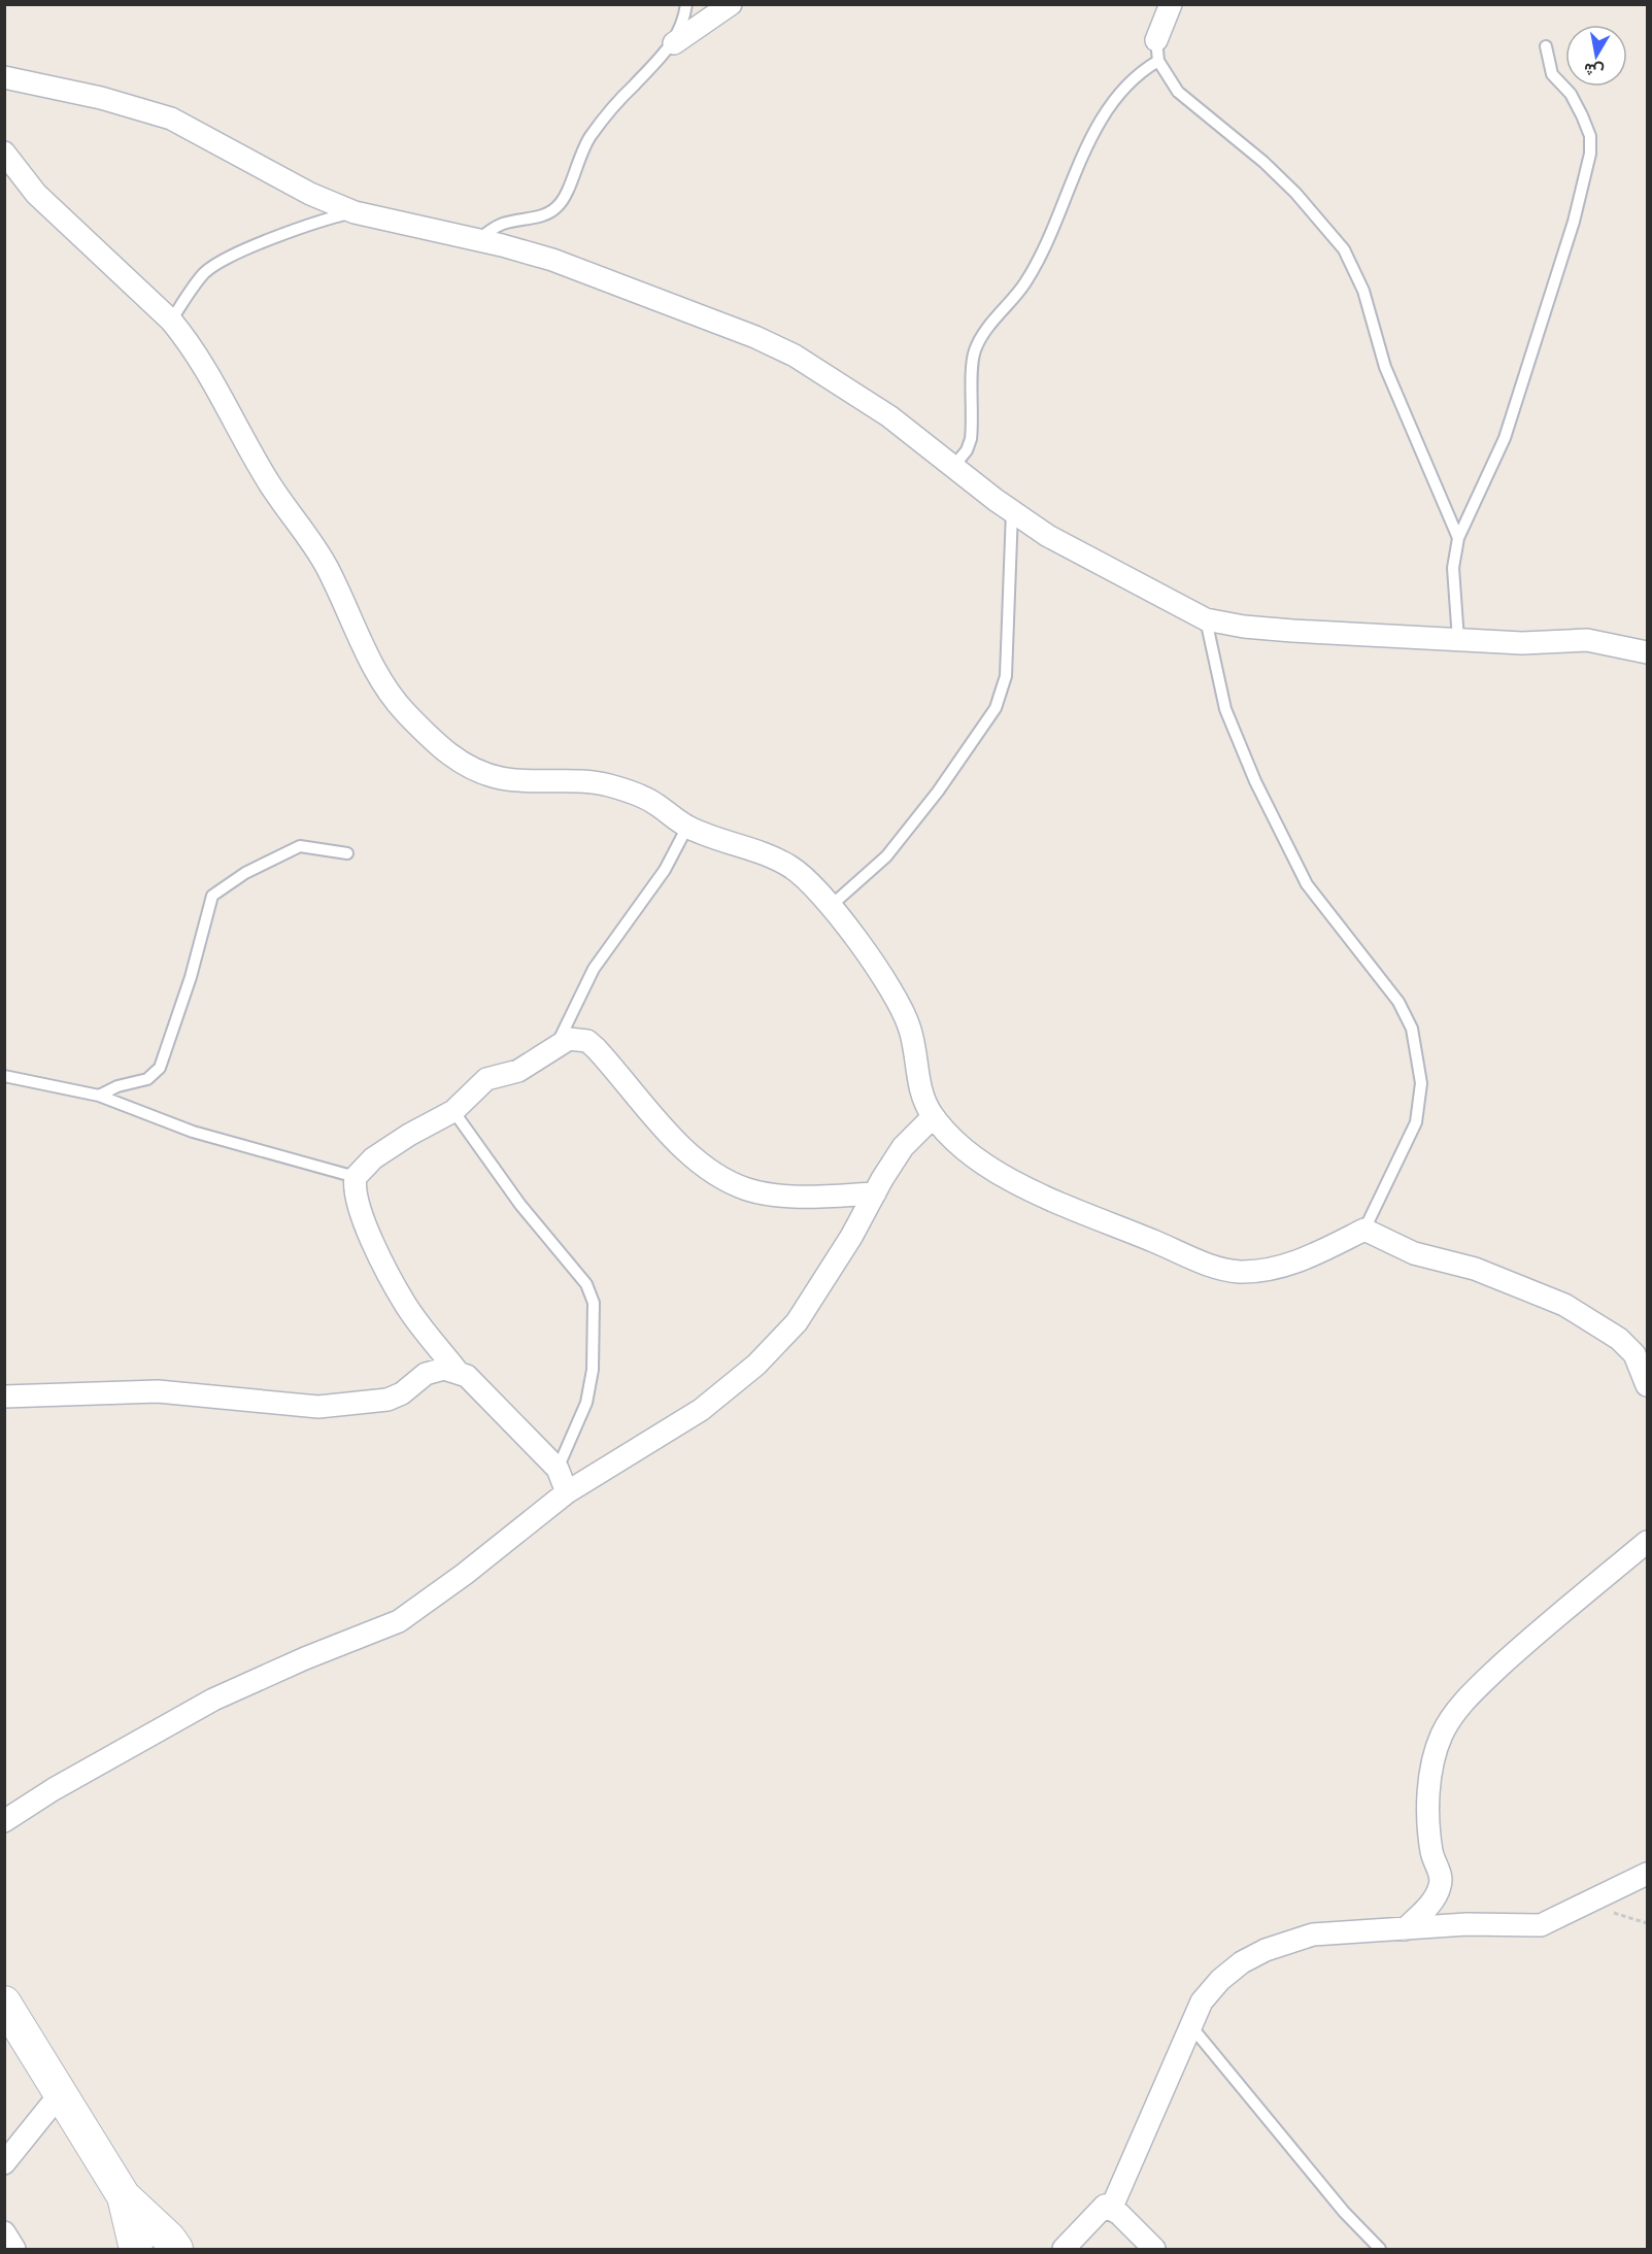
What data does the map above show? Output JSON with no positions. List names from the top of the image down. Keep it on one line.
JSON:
{"north":"bottom"}
